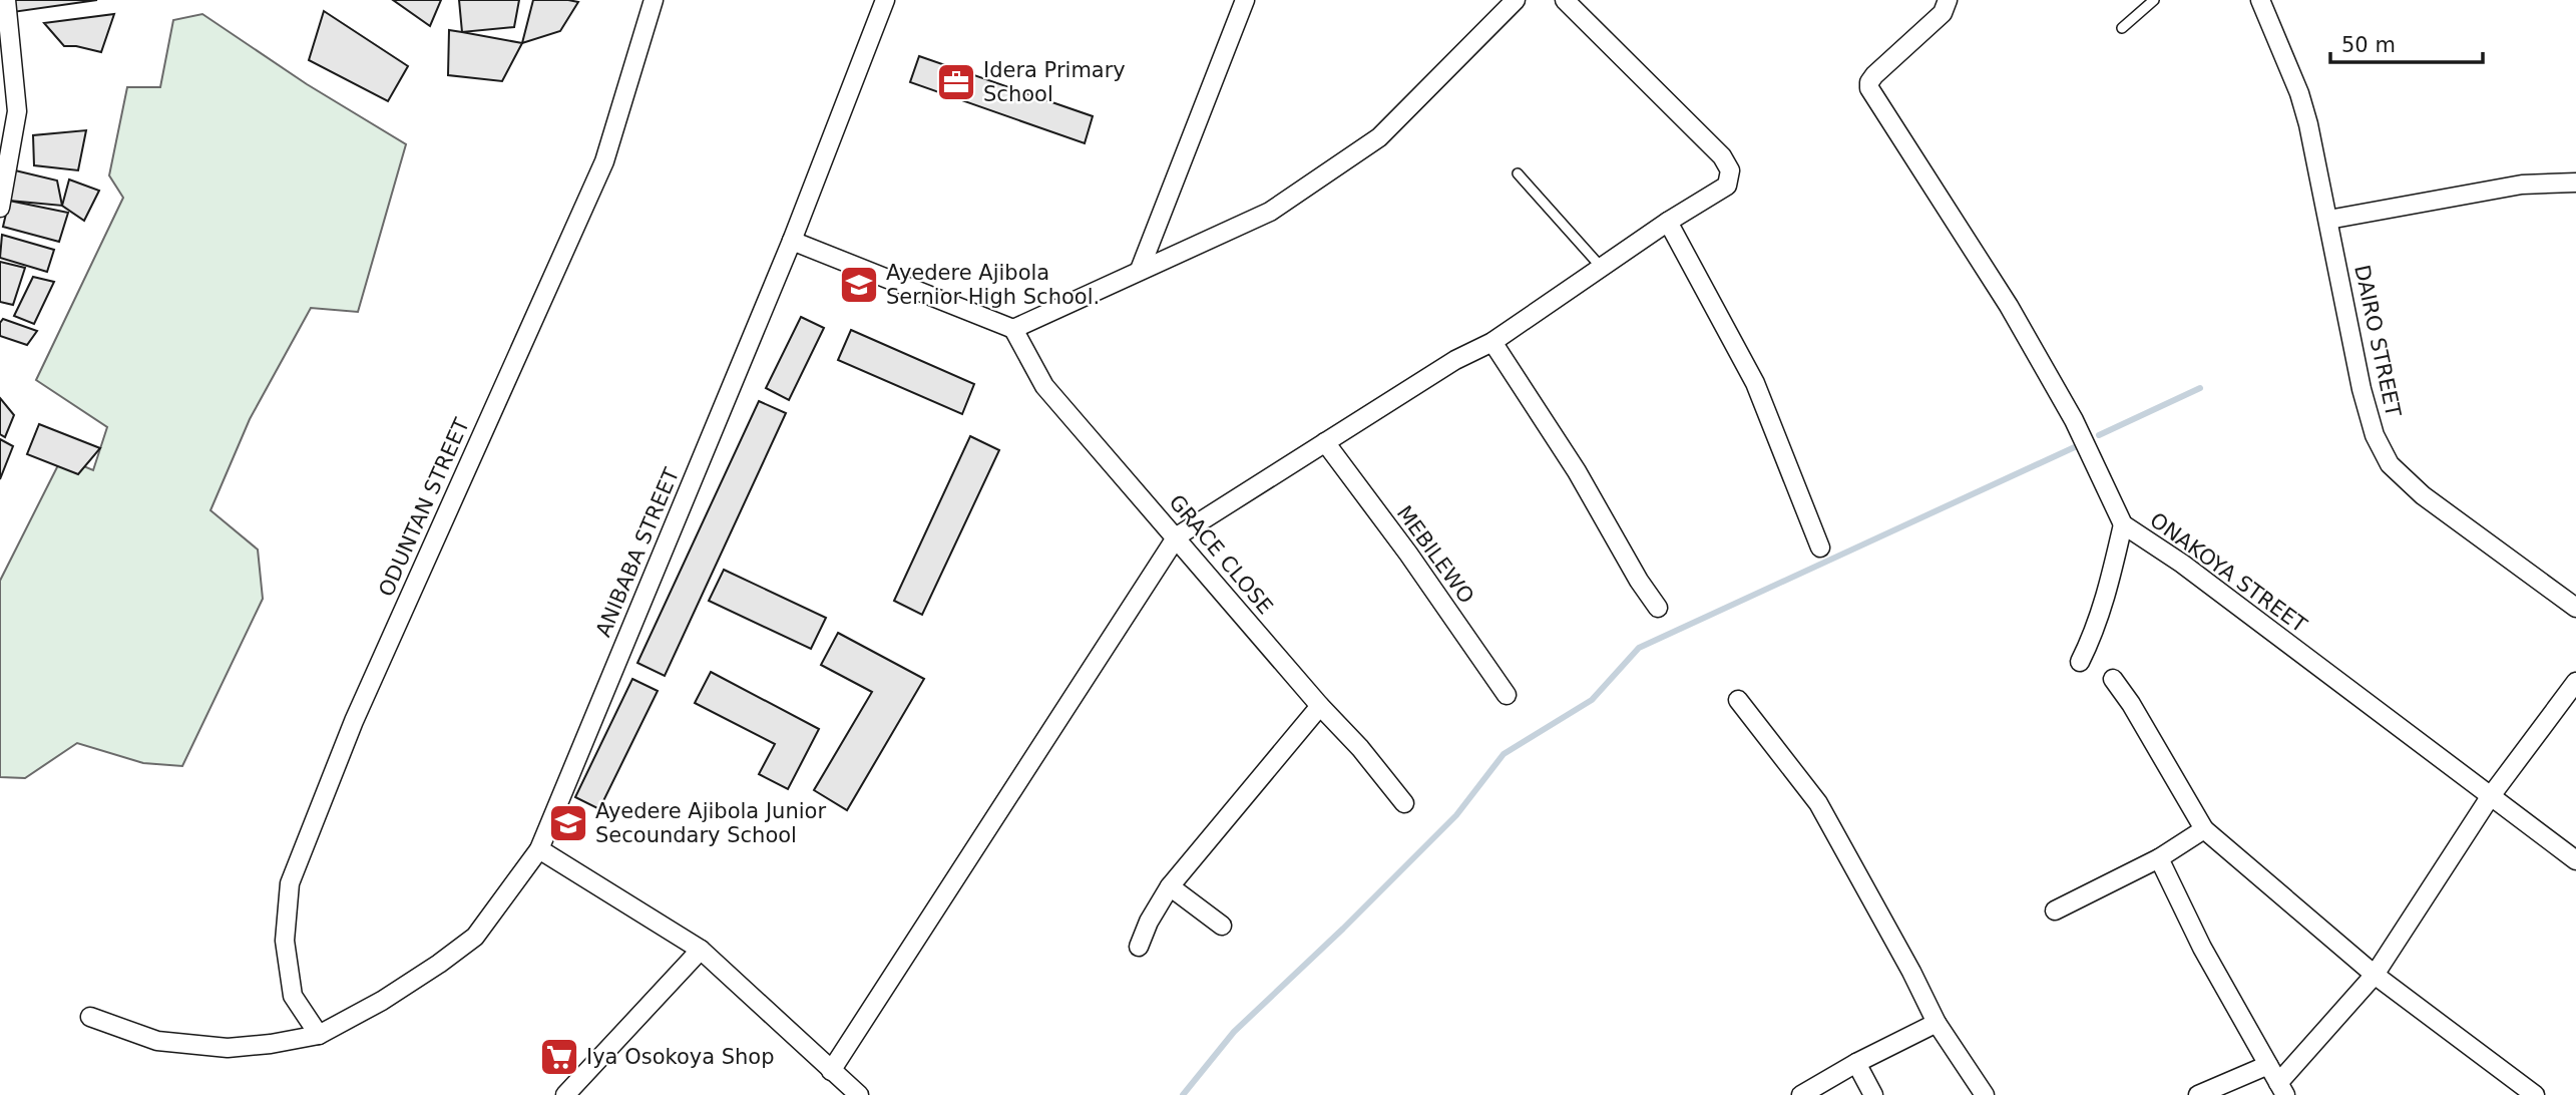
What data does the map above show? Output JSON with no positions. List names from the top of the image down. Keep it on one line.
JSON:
{"streets":{"street":["DAIRO STREET","ODUNTAN STREET","ANIBABA STREET","GRACE CLOSE","MEBILEWO","ONAKOYA STREET"]},"crossings":[["ODUNTAN STREET","ANIBABA STREET"]],"places":{"office":["Idera Primary School"],"school or university":["Ayedere Ajibola Sernior High School.","Ayedere Ajibola Junior Secoundary School"],"supermarket":["Iya Osokoya Shop"]},"scale_bar":"50 m"}
